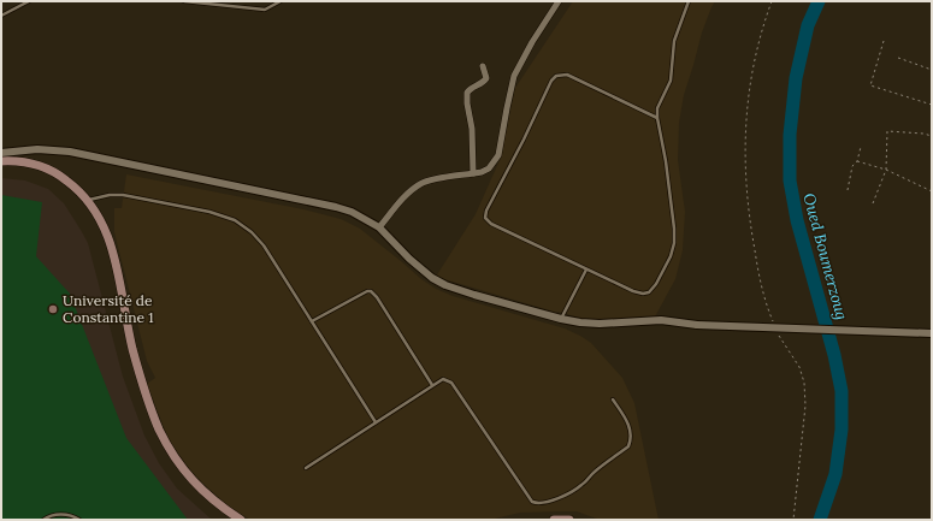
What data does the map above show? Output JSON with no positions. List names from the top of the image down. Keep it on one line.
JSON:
{"water":["Oued Boumerzoug"],"places":["Université de Constantine 1"]}
